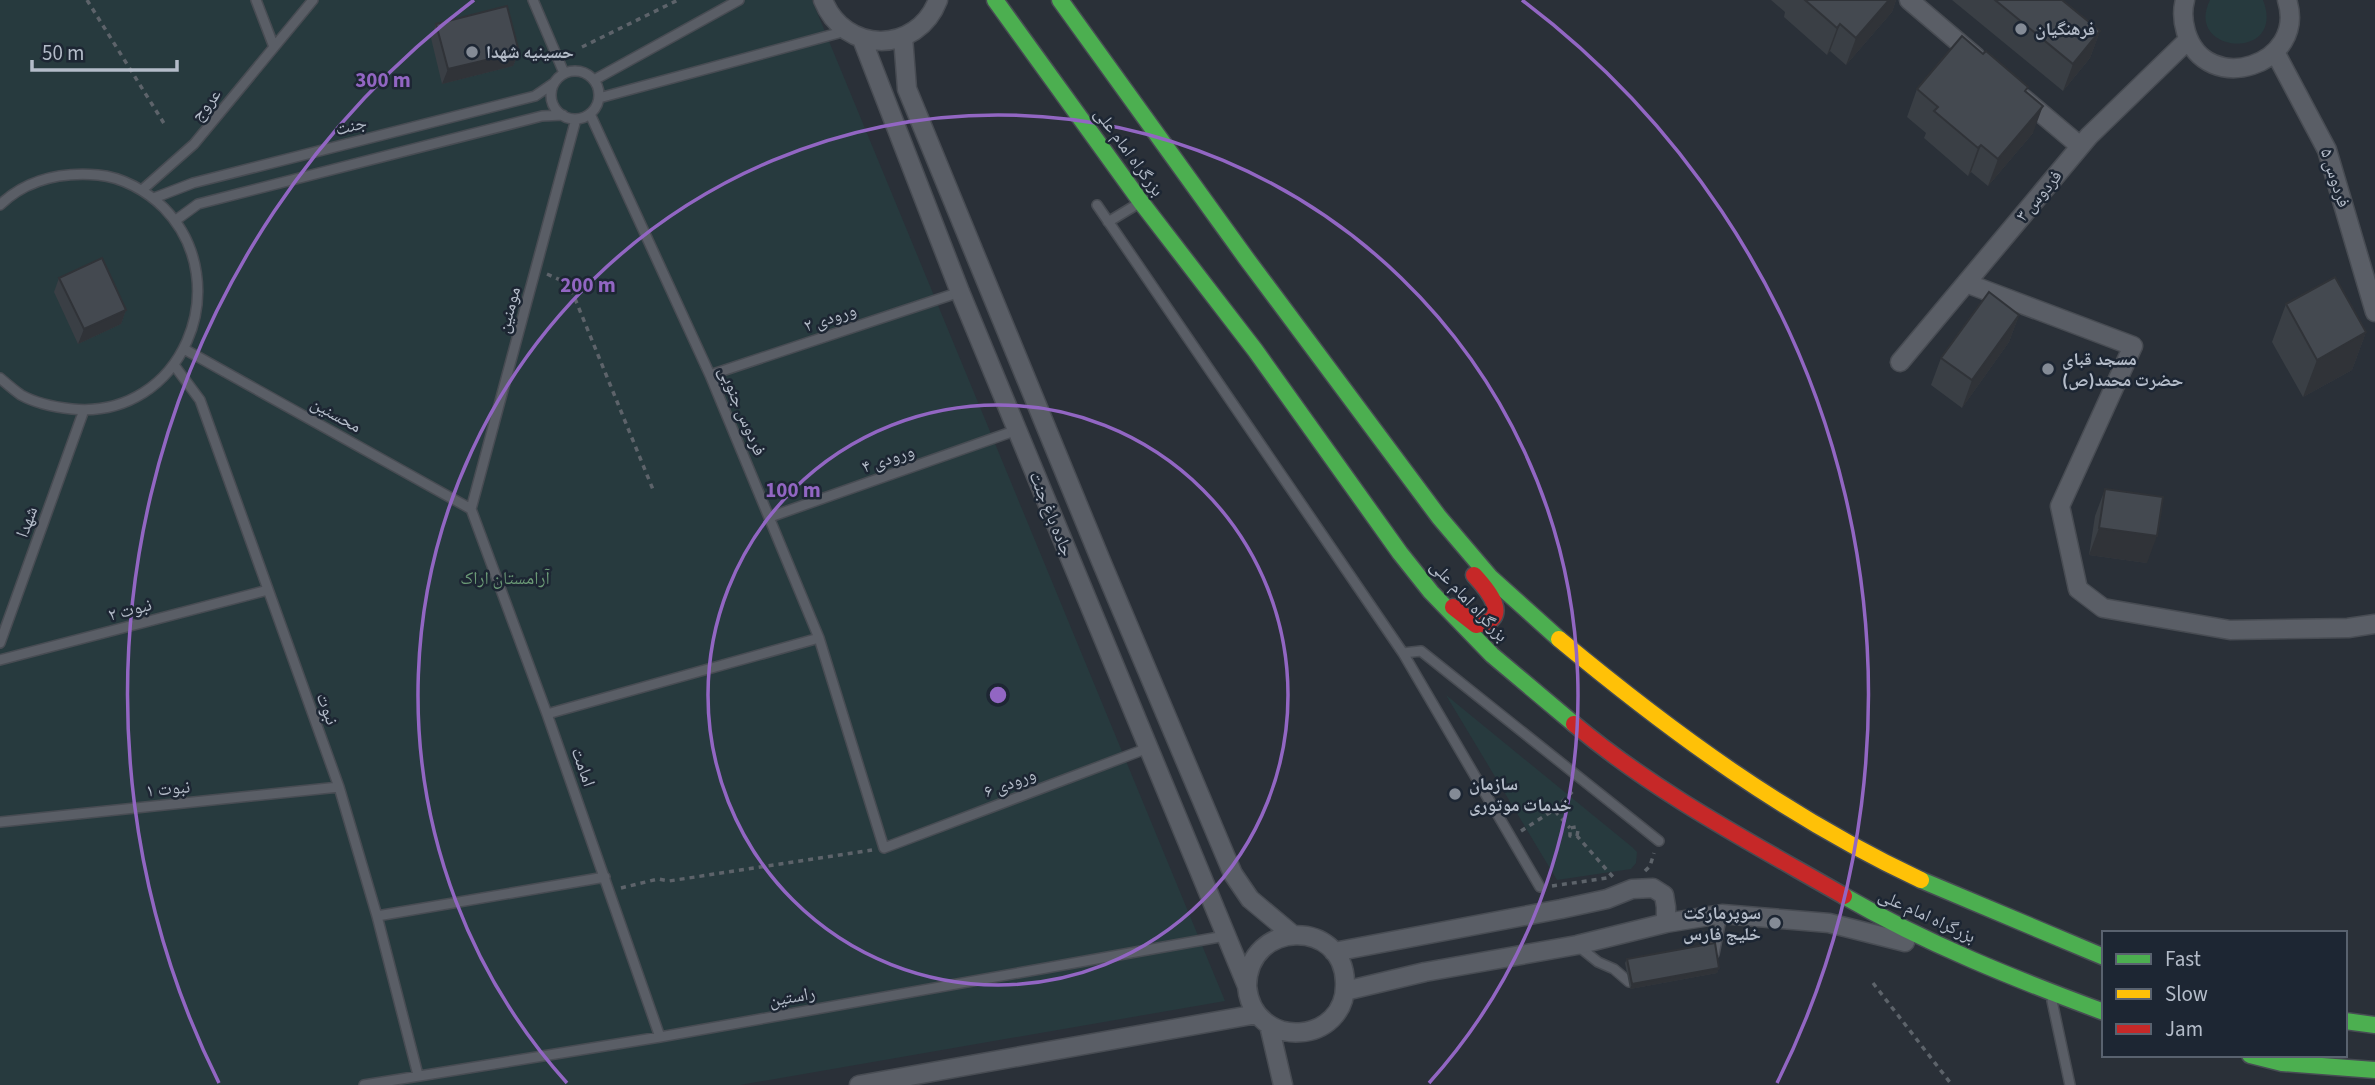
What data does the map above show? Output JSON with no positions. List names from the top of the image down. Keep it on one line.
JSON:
{"streets":{"highway":["بزرگراه امام علی"],"street":["فردوس ۵","فردوس ۳","جاده باغ جنت"],"lane":["عروج","جنت","مومنین","ورودی ۲","فردوس جنوبی","محسنین","ورودی ۴","شهدا","نبوت ۲","نبوت","امامت","ورودی ۶","نبوت ۱","راستین"]},"crossings":[["جنت","مومنین"],["جنت","فردوس جنوبی"],["مومنین","فردوس جنوبی"],["مومنین","محسنین"],["مومنین","امامت"],["ورودی ۲","فردوس جنوبی"],["ورودی ۲","جاده باغ جنت"],["فردوس جنوبی","ورودی ۴"],["فردوس جنوبی","ورودی ۶"],["محسنین","امامت"],["ورودی ۴","جاده باغ جنت"],["جاده باغ جنت","ورودی ۶"],["جاده باغ جنت","راستین"],["نبوت ۲","نبوت"],["نبوت","نبوت ۱"],["نبوت","راستین"],["امامت","راستین"]],"parks":["آرامستان اراک"],"places":["فرهنگیان","حسینیه شهدا","مسجد قبای حضرت محمد‌(ص)","سازمان خدمات موتوری","سوپرمارکت خلیج فارس"],"legend":["Fast","Slow","Jam"],"scale_bar":"50 m","rings":["300 m","200 m","100 m"]}
